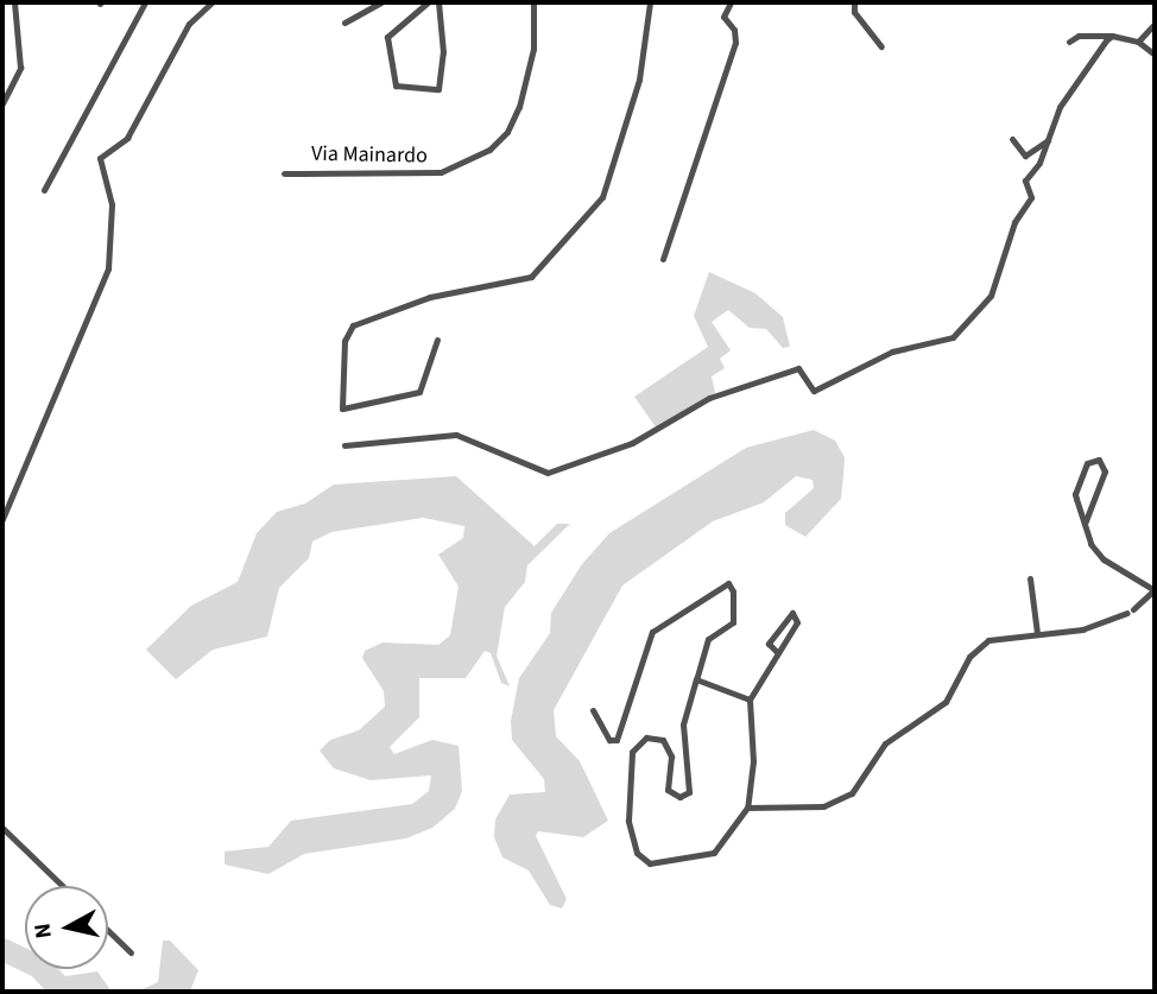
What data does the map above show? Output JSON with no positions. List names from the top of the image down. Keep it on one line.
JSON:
{"streets":{"street":["Via Mainardo"]},"north":"left"}
